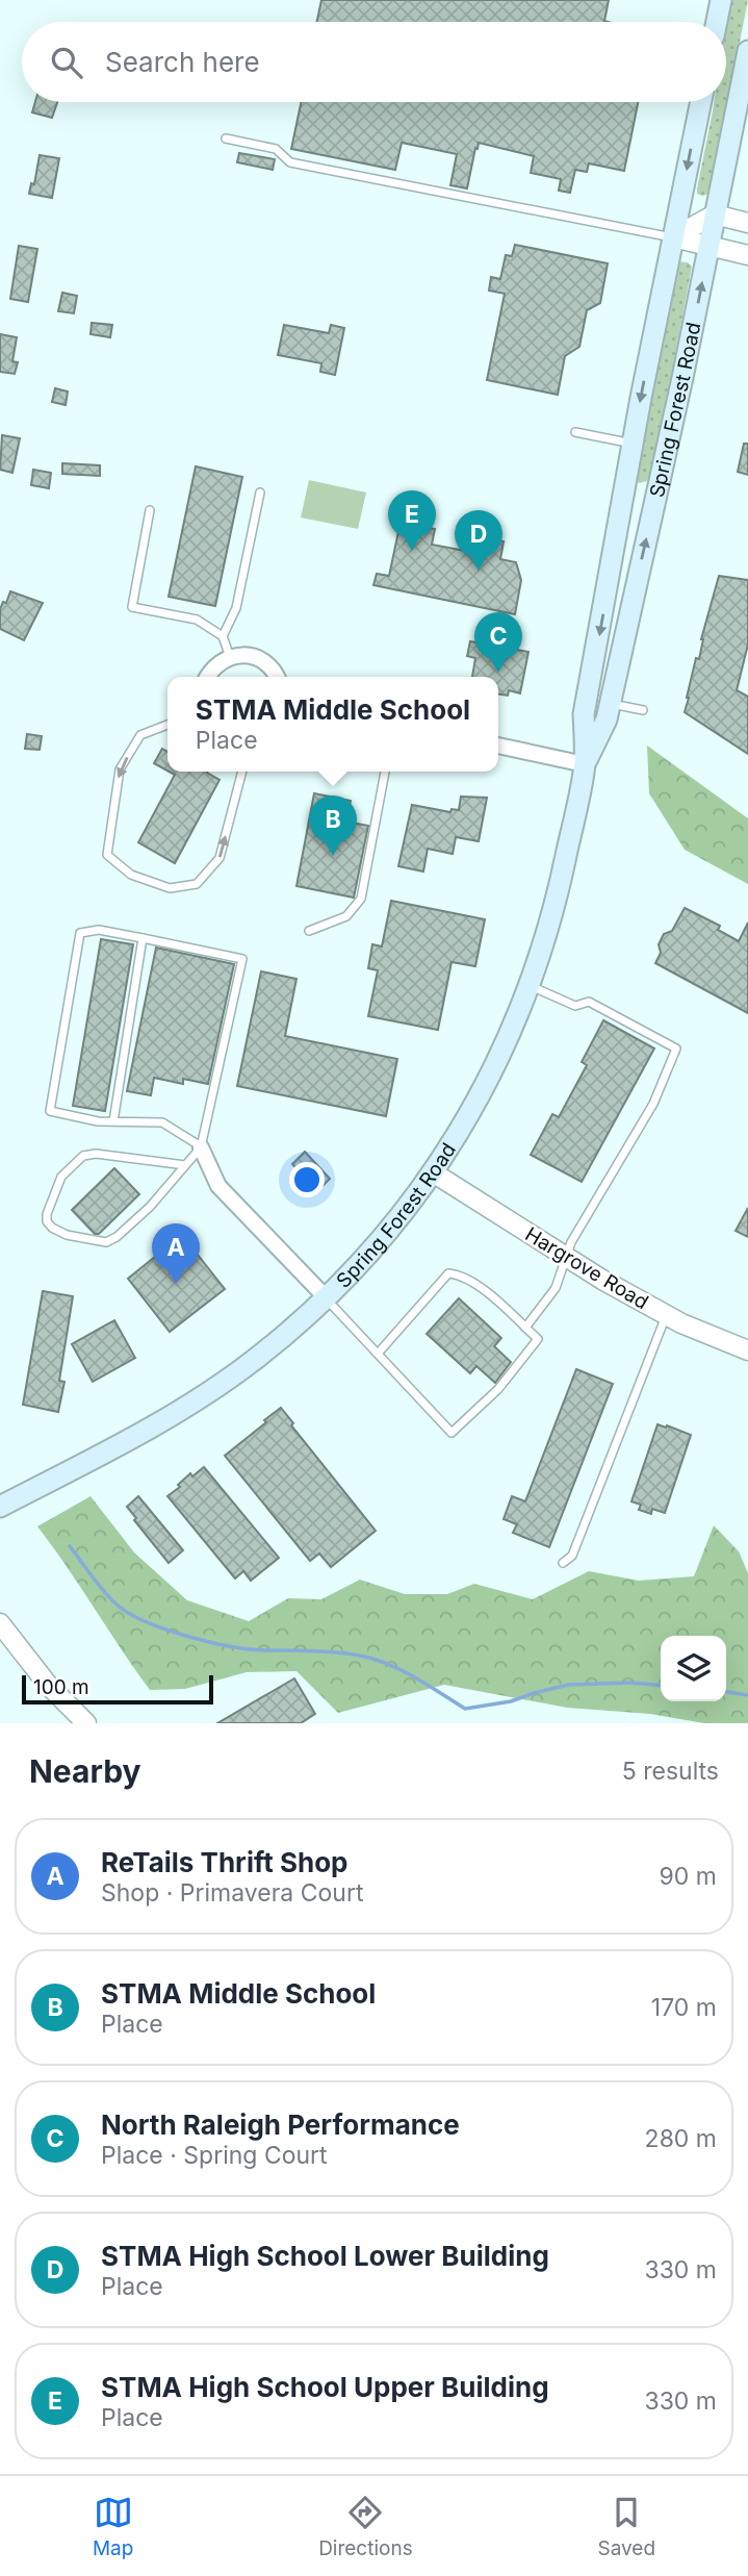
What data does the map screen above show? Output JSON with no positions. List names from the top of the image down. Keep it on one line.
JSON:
{"streets":{"main road":["Spring Forest Road"],"street":["Hargrove Road"]},"crossings":[["Spring Forest Road","Hargrove Road"]],"scale_bar":"100 m","page":{"search":"Search here","pins":["E","D","C","B","A"],"popup":["STMA Middle School","Place"],"scale":"100 m","heading":["Nearby","5 results"],"list":[{"mark":"A","name":"ReTails Thrift Shop","note":"Shop · Primavera Court","value":"90 m"},{"mark":"B","name":"STMA Middle School","note":"Place","value":"170 m"},{"mark":"C","name":"North Raleigh Performance","note":"Place · Spring Court","value":"280 m"},{"mark":"D","name":"STMA High School Lower Building","note":"Place","value":"330 m"},{"mark":"E","name":"STMA High School Upper Building","note":"Place","value":"330 m"}],"nav":["Map","Directions","Saved"]}}
